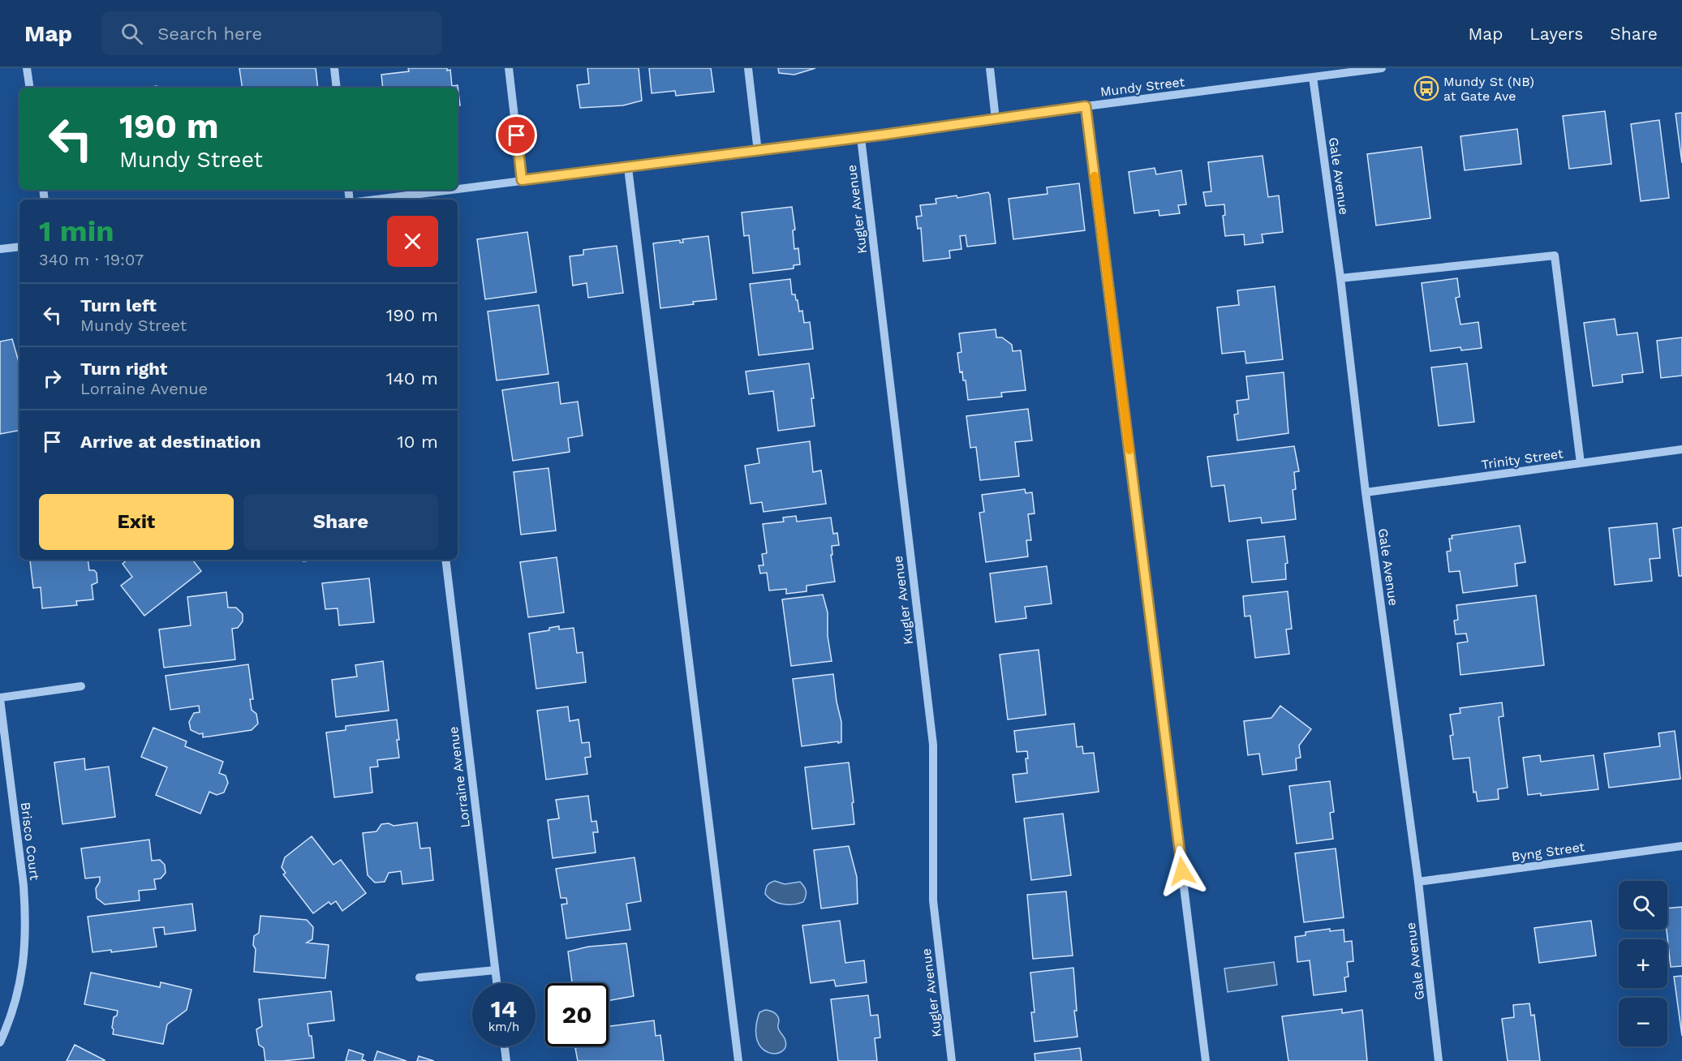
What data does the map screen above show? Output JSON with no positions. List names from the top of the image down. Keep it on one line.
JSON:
{"streets":{"street":["Mundy Street","Gale Avenue","Kugler Avenue","Trinity Street","Lorraine Avenue","Brisco Court","Byng Street"]},"crossings":[["Mundy Street","Gale Avenue"],["Mundy Street","Kugler Avenue"],["Gale Avenue","Trinity Street"],["Gale Avenue","Byng Street"]],"places":{"bus stop":["Mundy St (NB) at Gate Ave"]},"page":{"header":"Map","search":"Search here","nav":["Map","Layers","Share"],"turn":["190 m","Mundy Street"],"heading":["1 min","340 m · 19:07"],"list":[{"name":"Turn left","note":"Mundy Street","value":"190 m"},{"name":"Turn right","note":"Lorraine Avenue","value":"140 m"},{"name":"Arrive at destination","value":"10 m"}],"buttons":["Exit","Share"],"map_buttons":["+","−"],"speed":"14 km/h","limit":"20"}}
